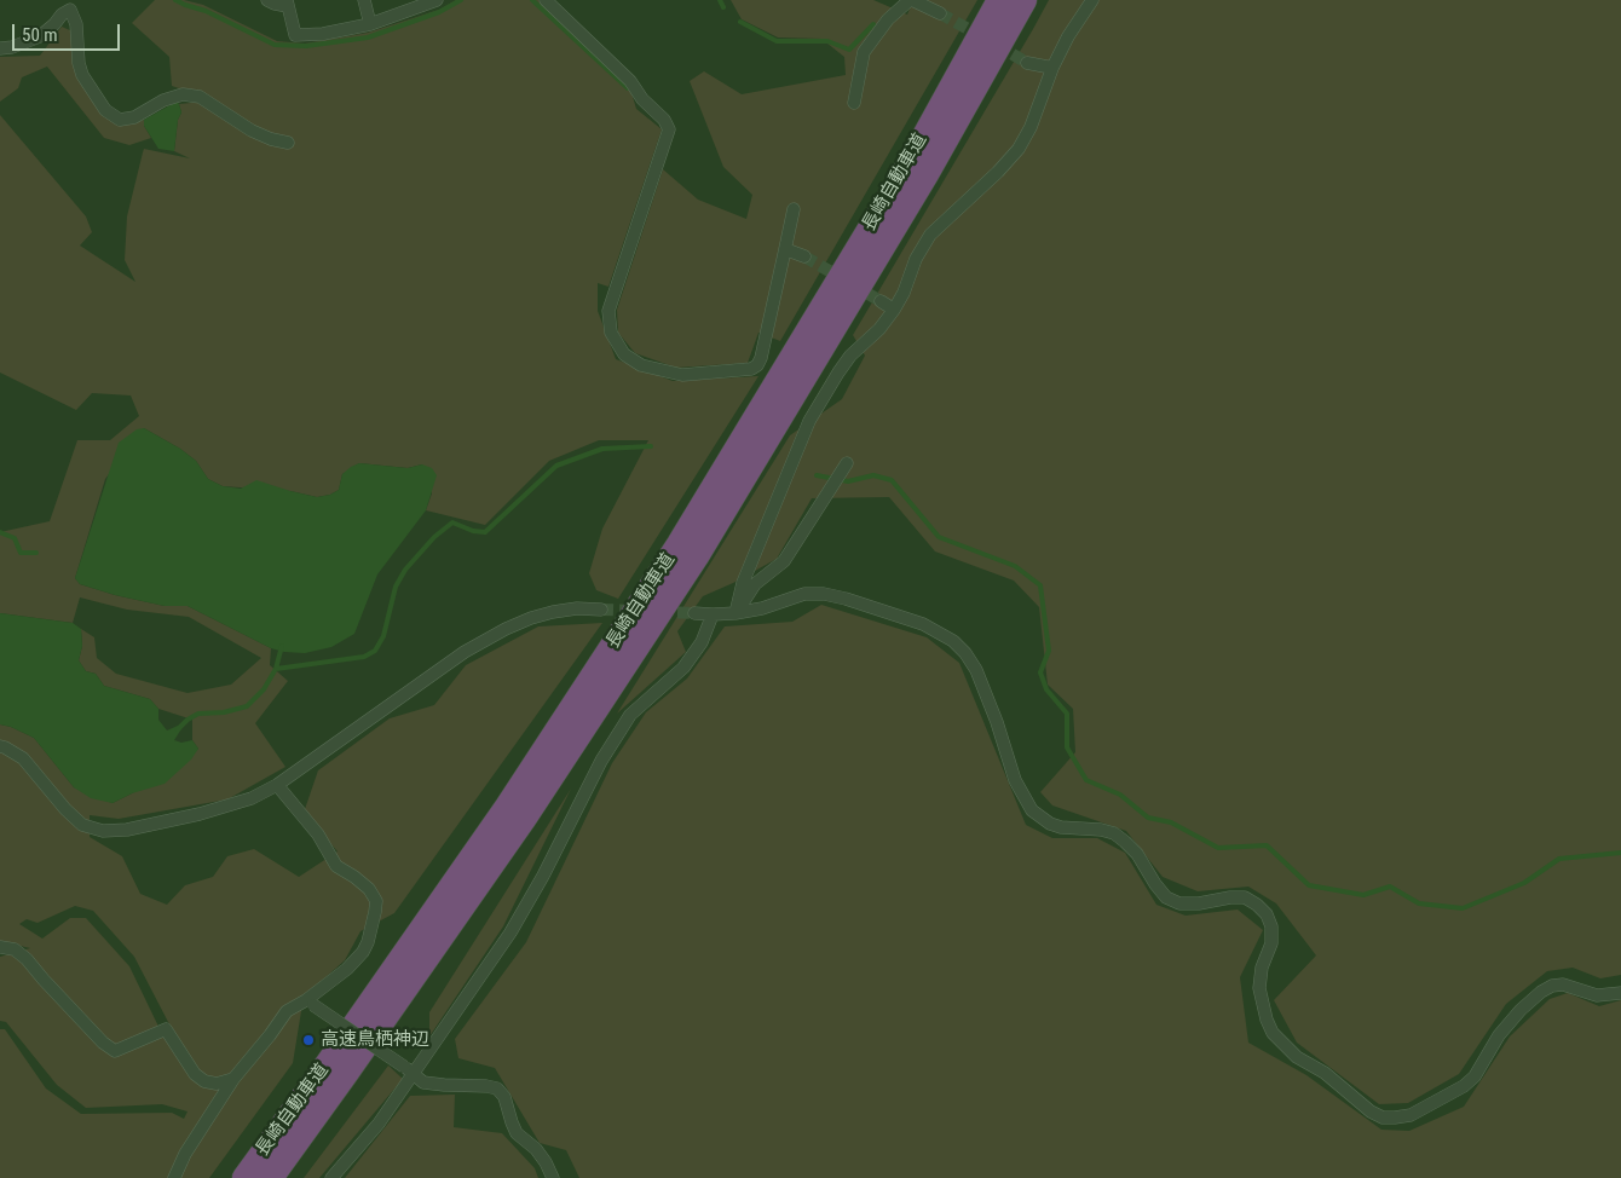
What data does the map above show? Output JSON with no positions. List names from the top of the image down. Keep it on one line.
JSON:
{"streets":{"highway":["長崎自動車道"]},"places":["高速鳥栖神辺"],"scale_bar":"50 m"}
